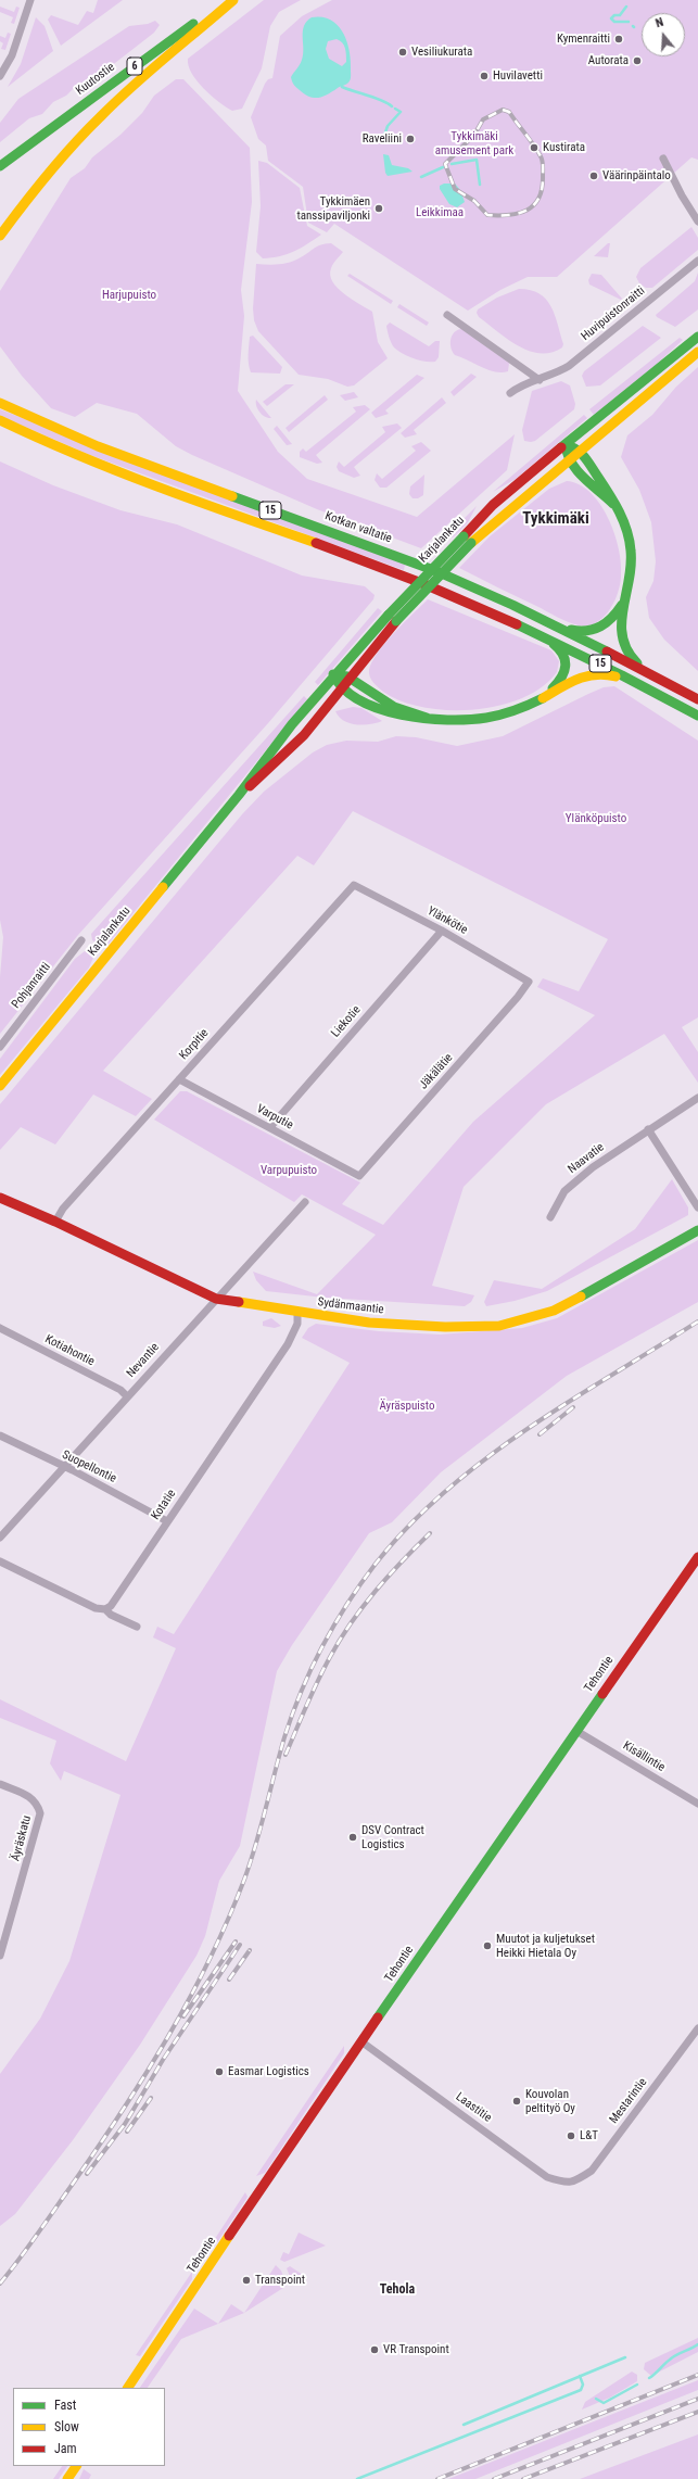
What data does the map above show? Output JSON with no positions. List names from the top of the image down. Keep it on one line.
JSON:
{"streets":{"main road":["6","Kuutostie","15","Kotkan valtatie","Karjalankatu","Sydänmaantie","Tehontie"],"street":["Huvipuistonraitti","Ylänkötie","Pohjanraitti","Liekotie","Korpitie","Jäkälätie","Varputie","Naavatie","Kotiahontie","Nevantie","Suopellontie","Kotatie","Kisällintie","Äyräskatu","Mestarintie","Laastitie"]},"crossings":[["6","Kuutostie"],["Ylänkötie","Liekotie"],["Ylänkötie","Korpitie"],["Ylänkötie","Jäkälätie"],["Liekotie","Varputie"],["Korpitie","Varputie"],["Korpitie","Sydänmaantie"],["Jäkälätie","Varputie"],["Sydänmaantie","Nevantie"],["Sydänmaantie","Kotatie"],["Kotiahontie","Nevantie"],["Nevantie","Suopellontie"],["Suopellontie","Kotatie"],["Tehontie","Kisällintie"],["Tehontie","Laastitie"],["Mestarintie","Laastitie"]],"districts":["Tykkimäki","Tehola"],"parks":["Tykkimäki amusement park","Leikkimaa","Harjupuisto","Ylänköpuisto","Varpupuisto","Äyräspuisto"],"places":["Kymenraitti","Vesiliukurata","Autorata","Huvilavetti","Raveliini","Kustirata","Väärinpäintalo","Tykkimäen tanssipaviljonki","DSV Contract Logistics","Muutot ja kuljetukset Heikki Hietala Oy","Easmar Logistics","Kouvolan peltityö Oy","L&T","Transpoint","VR Transpoint"],"legend":["Fast","Slow","Jam"],"north":"top"}
